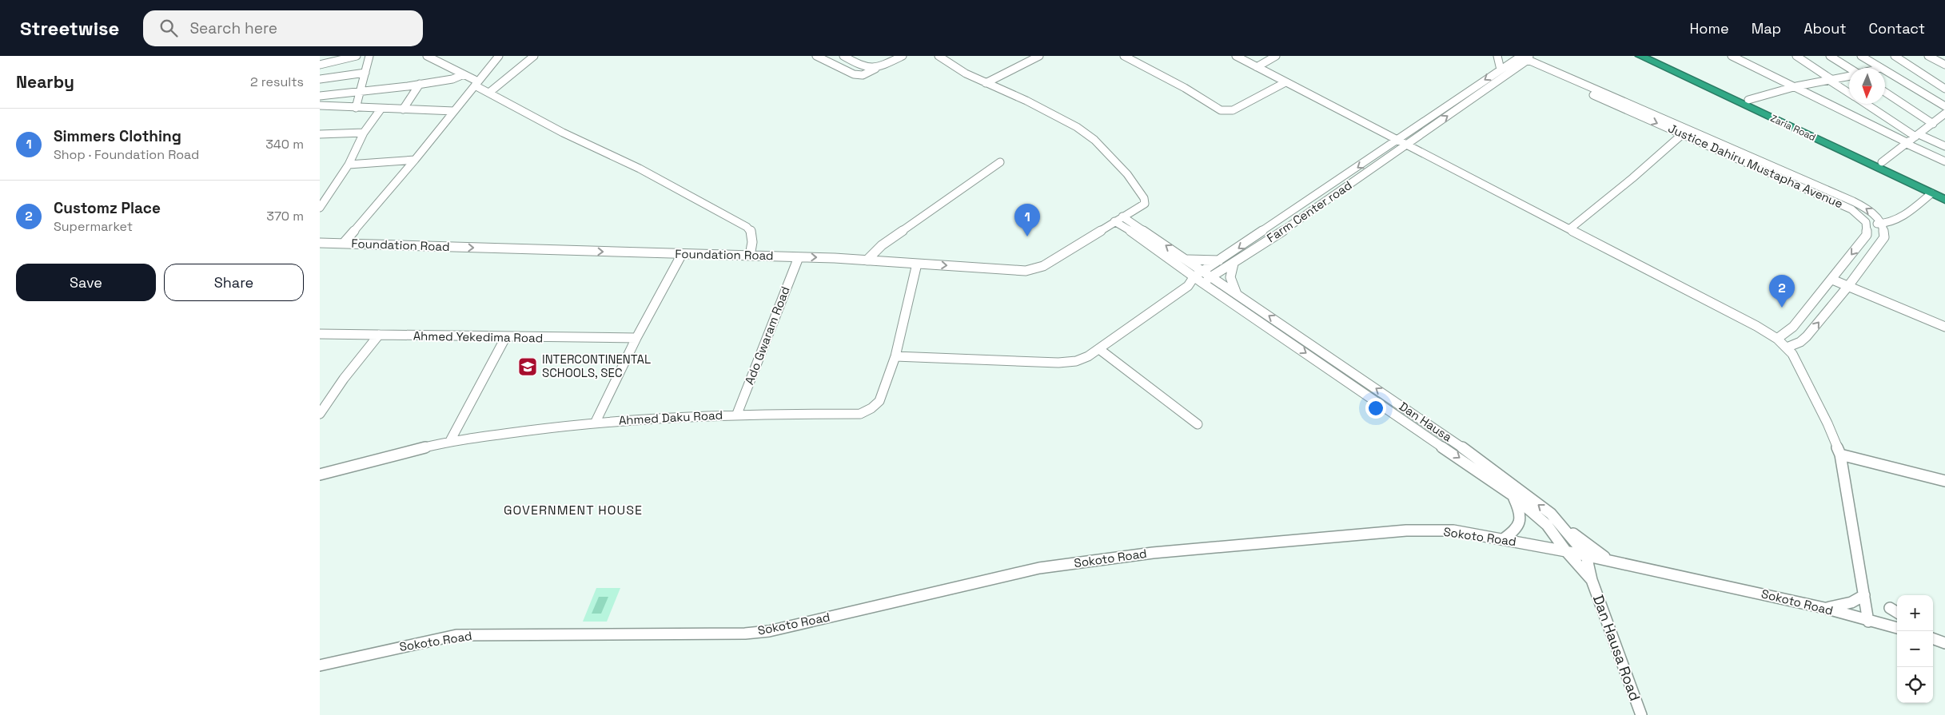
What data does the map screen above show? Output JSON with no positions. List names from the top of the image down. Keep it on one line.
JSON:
{"streets":{"highway":["Zaria Road"],"street":["Justice Dahiru Mustapha Avenue","Farm Center road","Foundation Road","Ado Gwaram Road","Ahmed Yekedima Road","Ahmed Daku Road","Dan Hausa","Sokoto Road","Dan Hausa Road"]},"crossings":[["Farm Center road","Dan Hausa"],["Foundation Road","Ado Gwaram Road"],["Foundation Road","Ahmed Daku Road"],["Foundation Road","Dan Hausa"],["Ado Gwaram Road","Ahmed Daku Road"],["Dan Hausa","Sokoto Road"],["Dan Hausa","Dan Hausa Road"]],"one_way":["Foundation Road"],"districts":["GOVERNMENT HOUSE"],"places":{"school or university":["INTERCONTINENTAL SCHOOLS, SEC"]},"north":"bottom","page":{"header":"Streetwise","search":"Search here","nav":["Home","Map","About","Contact"],"heading":["Nearby","2 results"],"list":[{"mark":"1","name":"Simmers Clothing","note":"Shop · Foundation Road","value":"340 m"},{"mark":"2","name":"Customz Place","note":"Supermarket","value":"370 m"}],"pins":["1","2"],"buttons":["Save","Share"],"map_buttons":["+","−"]}}
